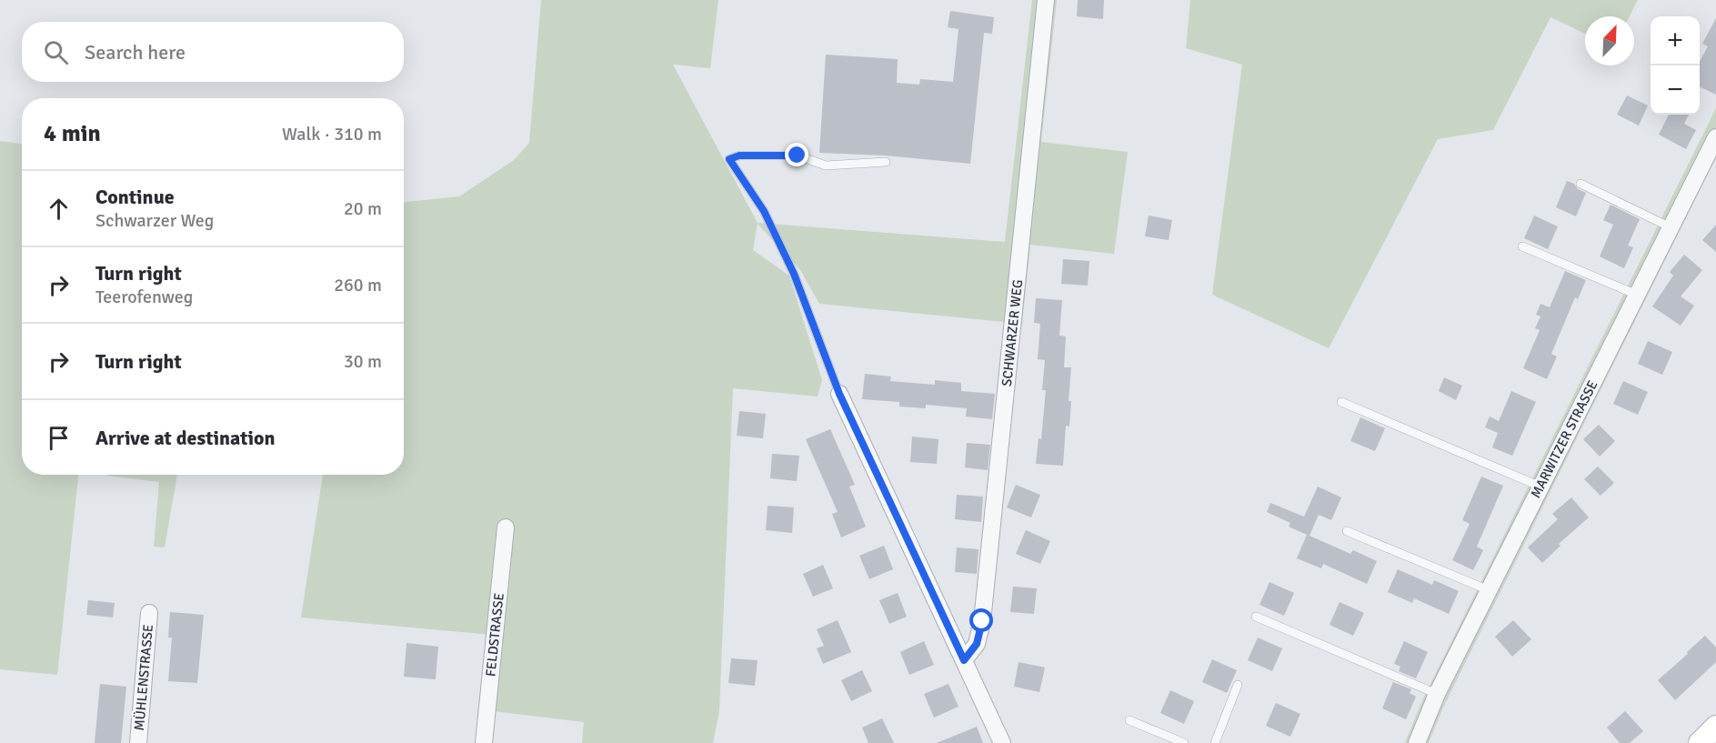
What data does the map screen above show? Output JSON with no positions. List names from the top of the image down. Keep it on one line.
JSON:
{"streets":{"street":["SCHWARZER WEG","MARWITZER STRASSE","FELDSTRASSE","MÜHLENSTRASSE"]},"north":"top right","page":{"map_buttons":["+","−"],"search":"Search here","heading":["4 min","Walk · 310 m"],"list":[["Continue","Schwarzer Weg","20 m"],["Turn right","Teerofenweg","260 m"],["Turn right","30 m"],"Arrive at destination"]}}
